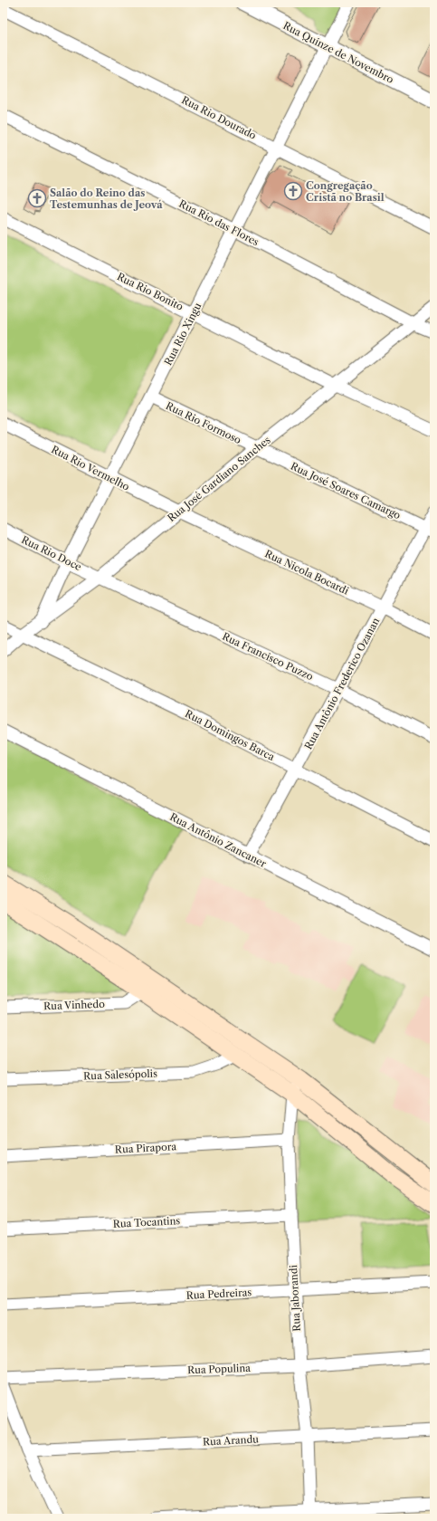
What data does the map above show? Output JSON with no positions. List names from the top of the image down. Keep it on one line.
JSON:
{"streets":{"street":["Rua Quinze de Novembro","Rua Rio Dourado","Rua Rio das Flores","Rua Rio Bonito","Rua Rio Xingu","Rua Rio Formoso","Rua Rio Vermelho","Rua José Gardiano Sanches","Rua José Soares Camargo","Rua Rio Doce","Rua Nicola Bocardi","Rua Francisco Puzzo","Rua Antônio Frederico Ozanan","Rua Domingos Barca","Rua Antônio Zancaner","Rua Vinhedo","Rua Salesópolis","Rua Pirapora","Rua Tocantins","Rua Pedreiras","Rua Jaborandi","Rua Populina","Rua Arandu"]},"crossings":[["Rua Quinze de Novembro","Rua Rio Xingu"],["Rua Rio Dourado","Rua Rio Xingu"],["Rua Rio das Flores","Rua Rio Xingu"],["Rua Rio das Flores","Rua José Gardiano Sanches"],["Rua Rio Bonito","Rua Rio Xingu"],["Rua Rio Bonito","Rua José Gardiano Sanches"],["Rua Rio Xingu","Rua Rio Formoso"],["Rua Rio Xingu","Rua Rio Vermelho"],["Rua Rio Xingu","Rua José Gardiano Sanches"],["Rua Rio Xingu","Rua Rio Doce"],["Rua Rio Formoso","Rua José Gardiano Sanches"],["Rua Rio Formoso","Rua José Soares Camargo"],["Rua Rio Vermelho","Rua José Gardiano Sanches"],["Rua Rio Vermelho","Rua Nicola Bocardi"],["Rua José Gardiano Sanches","Rua José Soares Camargo"],["Rua José Gardiano Sanches","Rua Rio Doce"],["Rua José Gardiano Sanches","Rua Nicola Bocardi"],["Rua José Gardiano Sanches","Rua Francisco Puzzo"],["Rua José Gardiano Sanches","Rua Domingos Barca"],["Rua José Soares Camargo","Rua Antônio Frederico Ozanan"],["Rua Rio Doce","Rua Francisco Puzzo"],["Rua Nicola Bocardi","Rua Antônio Frederico Ozanan"],["Rua Francisco Puzzo","Rua Antônio Frederico Ozanan"],["Rua Antônio Frederico Ozanan","Rua Domingos Barca"],["Rua Antônio Frederico Ozanan","Rua Antônio Zancaner"],["Rua Pirapora","Rua Jaborandi"],["Rua Tocantins","Rua Jaborandi"],["Rua Pedreiras","Rua Jaborandi"],["Rua Jaborandi","Rua Populina"],["Rua Jaborandi","Rua Arandu"]],"places":{"church":["Congregação Cristã no Brasil","Salão do Reino das Testemunhas de Jeová"]}}
